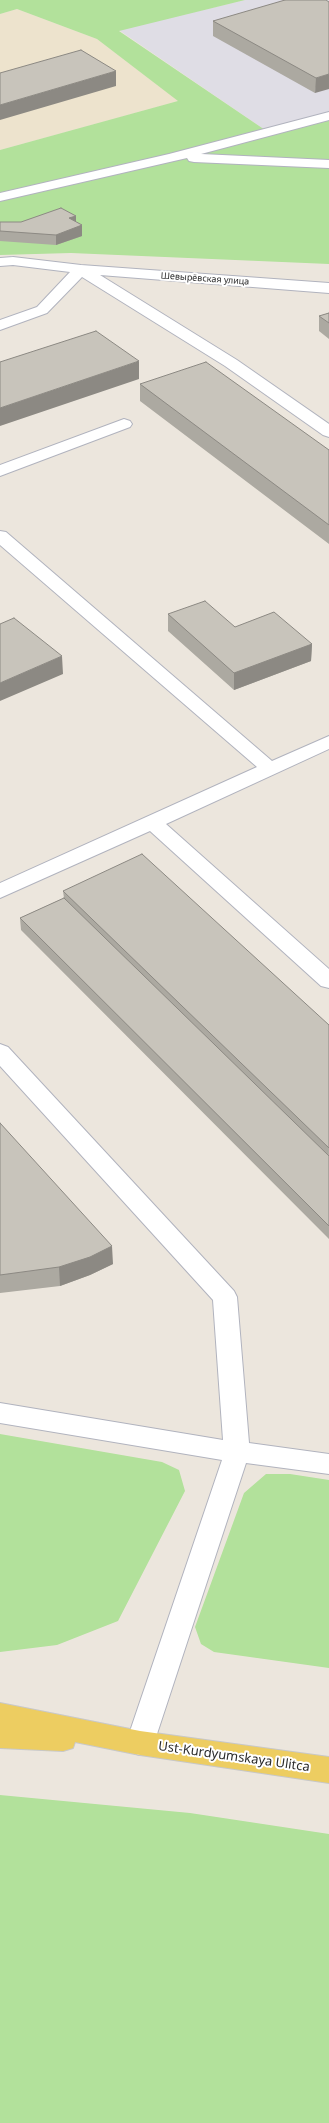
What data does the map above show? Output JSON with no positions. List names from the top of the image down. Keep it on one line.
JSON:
{"streets":{"main road":["Ust-Kurdyumskaya Ulitca"],"street":["Шевырёвская улица"]}}
